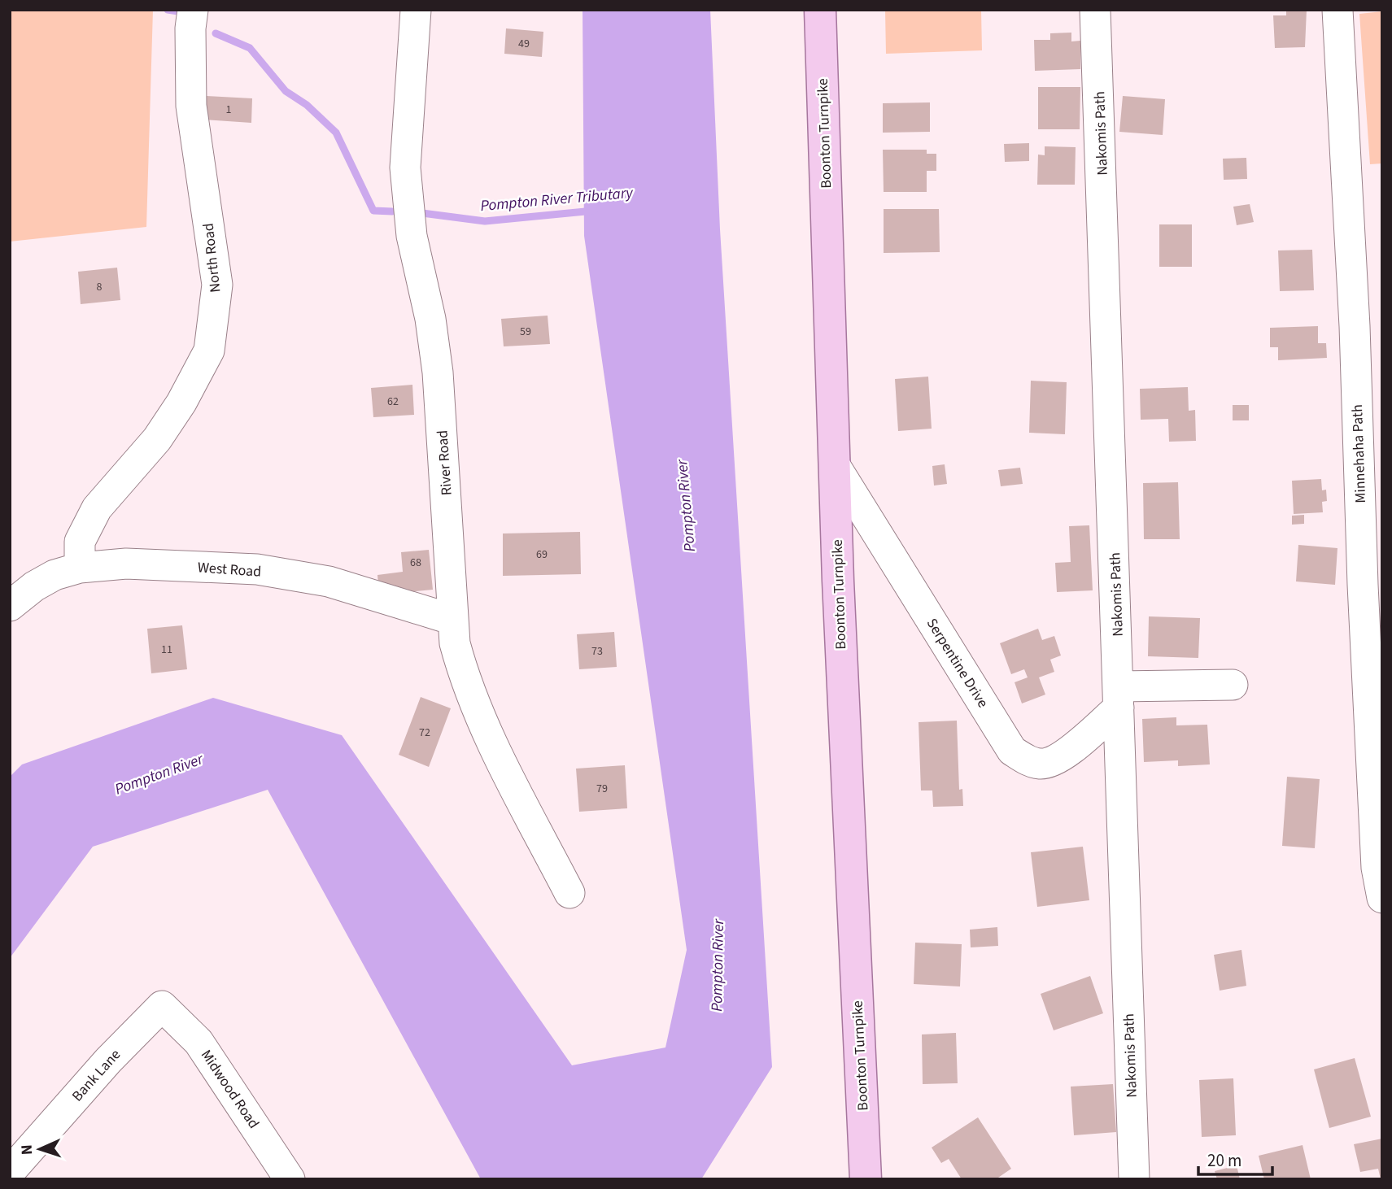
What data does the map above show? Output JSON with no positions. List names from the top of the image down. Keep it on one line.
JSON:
{"streets":{"main road":["Boonton Turnpike"],"street":["Nakomis Path","North Road","Minnehaha Path","River Road","West Road","Serpentine Drive","Bank Lane","Midwood Road"]},"crossings":[["Boonton Turnpike","Serpentine Drive"],["Nakomis Path","Serpentine Drive"],["North Road","West Road"],["River Road","West Road"],["Bank Lane","Midwood Road"]],"water":["Pompton River Tributary","Pompton River"],"house_numbers":["49","1","8","59","62","69","68","11","73","72","79"],"scale_bar":"20 m","north":"left"}
